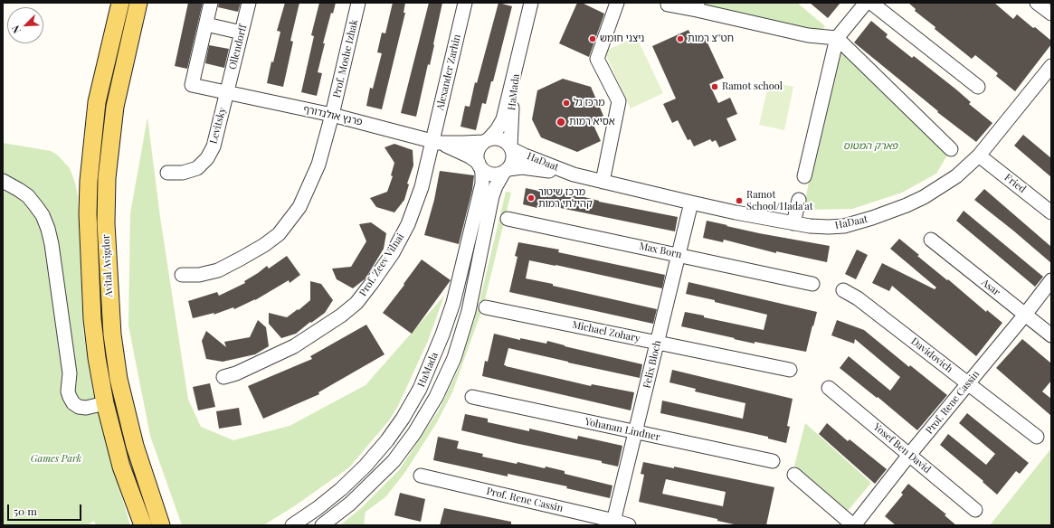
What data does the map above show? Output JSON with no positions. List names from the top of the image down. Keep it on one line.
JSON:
{"streets":{"main road":["Avital Avigdor"],"street":["Ollendorff","Prof. Moshe Izhak","Alexander Zarhin","HaMada","פרנץ אולנדורף","Levitsky","HaDaat","Fried","Max Born","Prof. Zeev Vilnai","Asar","Michael Zohary","Davidovich","Felix Bloch","Prof. Rene Cassin","Yohanan Lindner","Yosef Ben David"]},"crossings":[["Ollendorff","פרנץ אולנדורף"],["Ollendorff","Levitsky"],["Prof. Moshe Izhak","פרנץ אולנדורף"],["Alexander Zarhin","פרנץ אולנדורף"],["Alexander Zarhin","Prof. Zeev Vilnai"],["HaMada","פרנץ אולנדורף"],["HaMada","HaDaat"],["פרנץ אולנדורף","Levitsky"],["פרנץ אולנדורף","HaDaat"],["פרנץ אולנדורף","Prof. Zeev Vilnai"],["HaDaat","Fried"],["HaDaat","Felix Bloch"],["Max Born","Felix Bloch"],["Asar","Prof. Rene Cassin"],["Michael Zohary","Felix Bloch"],["Davidovich","Prof. Rene Cassin"],["Felix Bloch","Prof. Rene Cassin"],["Felix Bloch","Yohanan Lindner"],["Prof. Rene Cassin","Yosef Ben David"]],"parks":["פארק המטוס","Games Park"],"places":["ניצני חומש","חט''צ רמות","Ramot school","מרכז גל","אסיא רמות","מרכז שיטור קהילתי רמות","Ramot School/Hada'at"],"scale_bar":"50 m","north":"bottom left"}
